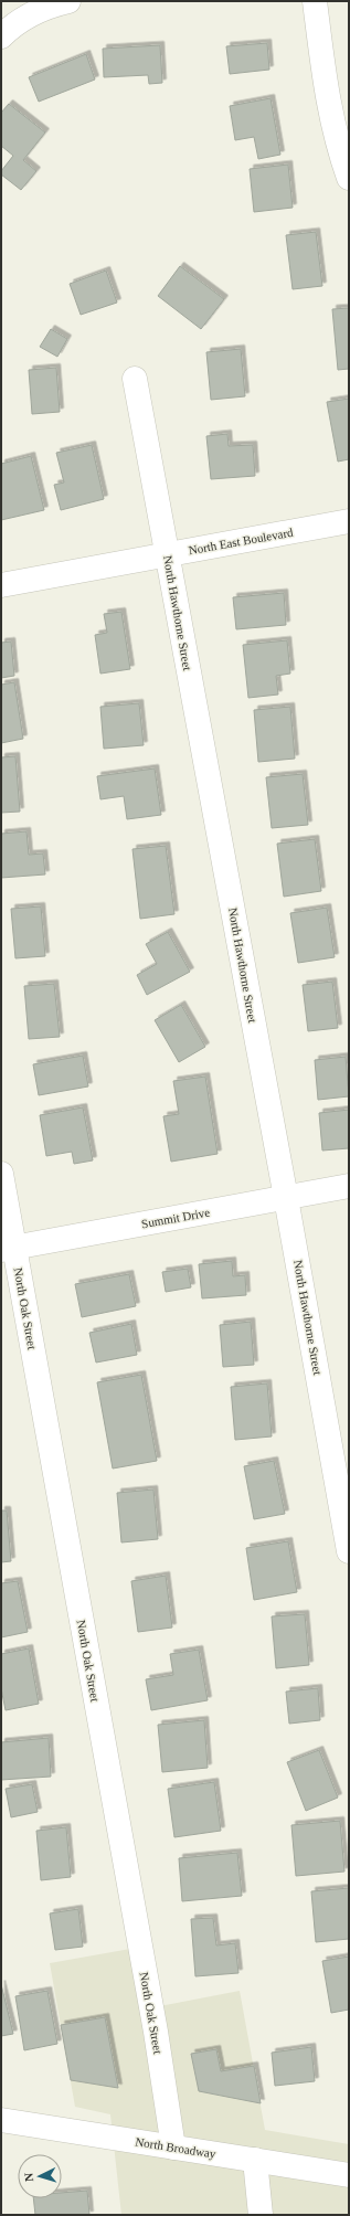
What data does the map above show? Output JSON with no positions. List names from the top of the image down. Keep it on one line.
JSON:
{"streets":{"street":["North East Boulevard","North Hawthorne Street","Summit Drive","North Oak Street","North Broadway"]},"crossings":[["North East Boulevard","North Hawthorne Street"],["North Hawthorne Street","Summit Drive"],["Summit Drive","North Oak Street"],["North Oak Street","North Broadway"]],"north":"left"}
